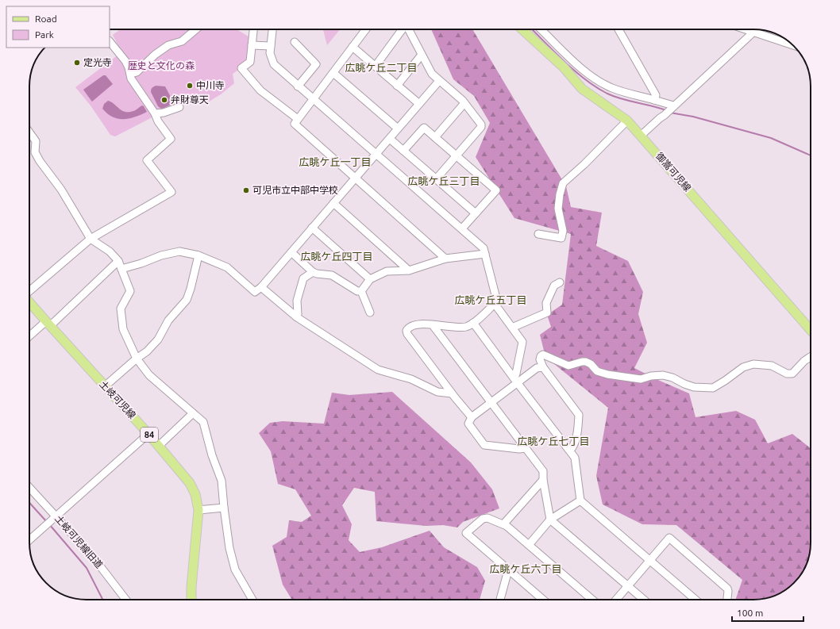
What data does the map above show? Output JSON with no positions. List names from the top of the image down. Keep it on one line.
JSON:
{"streets":{"main road":["御嵩可児線","土岐可児線","84"],"street":["土岐可児線旧道"]},"districts":["広眺ケ丘二丁目","広眺ケ丘一丁目","広眺ケ丘三丁目","広眺ケ丘四丁目","広眺ケ丘五丁目","広眺ケ丘七丁目","広眺ケ丘六丁目"],"parks":["歴史と文化の森"],"places":["定光寺","中川寺","弁財尊天","可児市立中部中学校"],"legend":["Road","Park"],"scale_bar":"100 m"}
